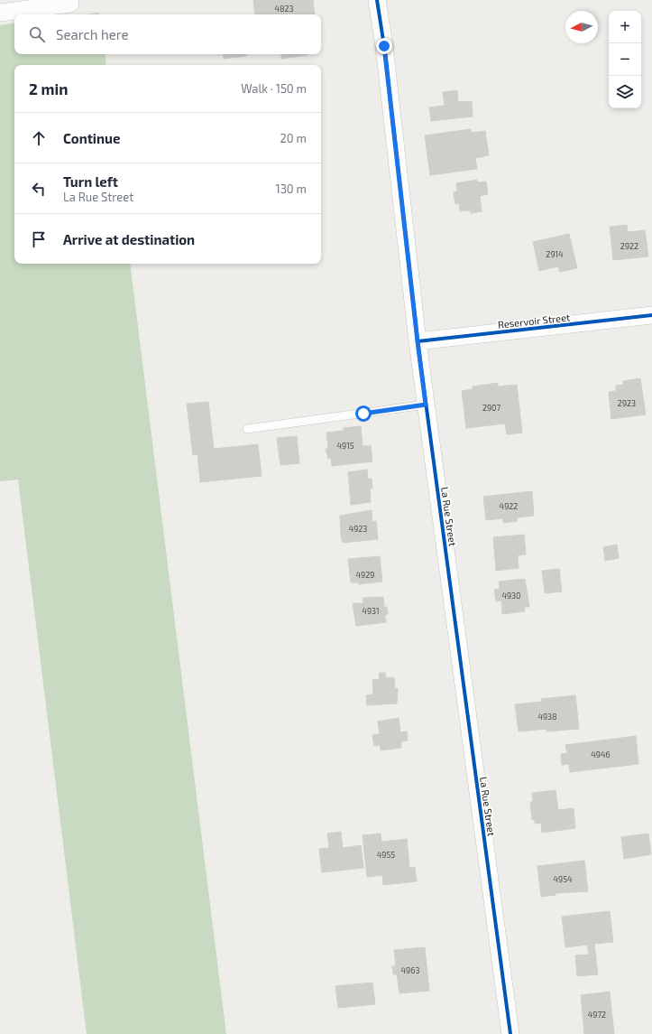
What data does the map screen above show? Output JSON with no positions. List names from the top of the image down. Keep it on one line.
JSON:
{"streets":{"street":["Reservoir Street","La Rue Street"]},"crossings":[["Reservoir Street","La Rue Street"]],"house_numbers":["4823","2922","2914","2923","2907","4915","4922","4923","4929","4930","4931","4938","4946","4955","4954","4963","4972"],"north":"left","page":{"map_buttons":["+","−"],"search":"Search here","heading":["2 min","Walk · 150 m"],"list":[["Continue","20 m"],["Turn left","La Rue Street","130 m"],"Arrive at destination"]}}
